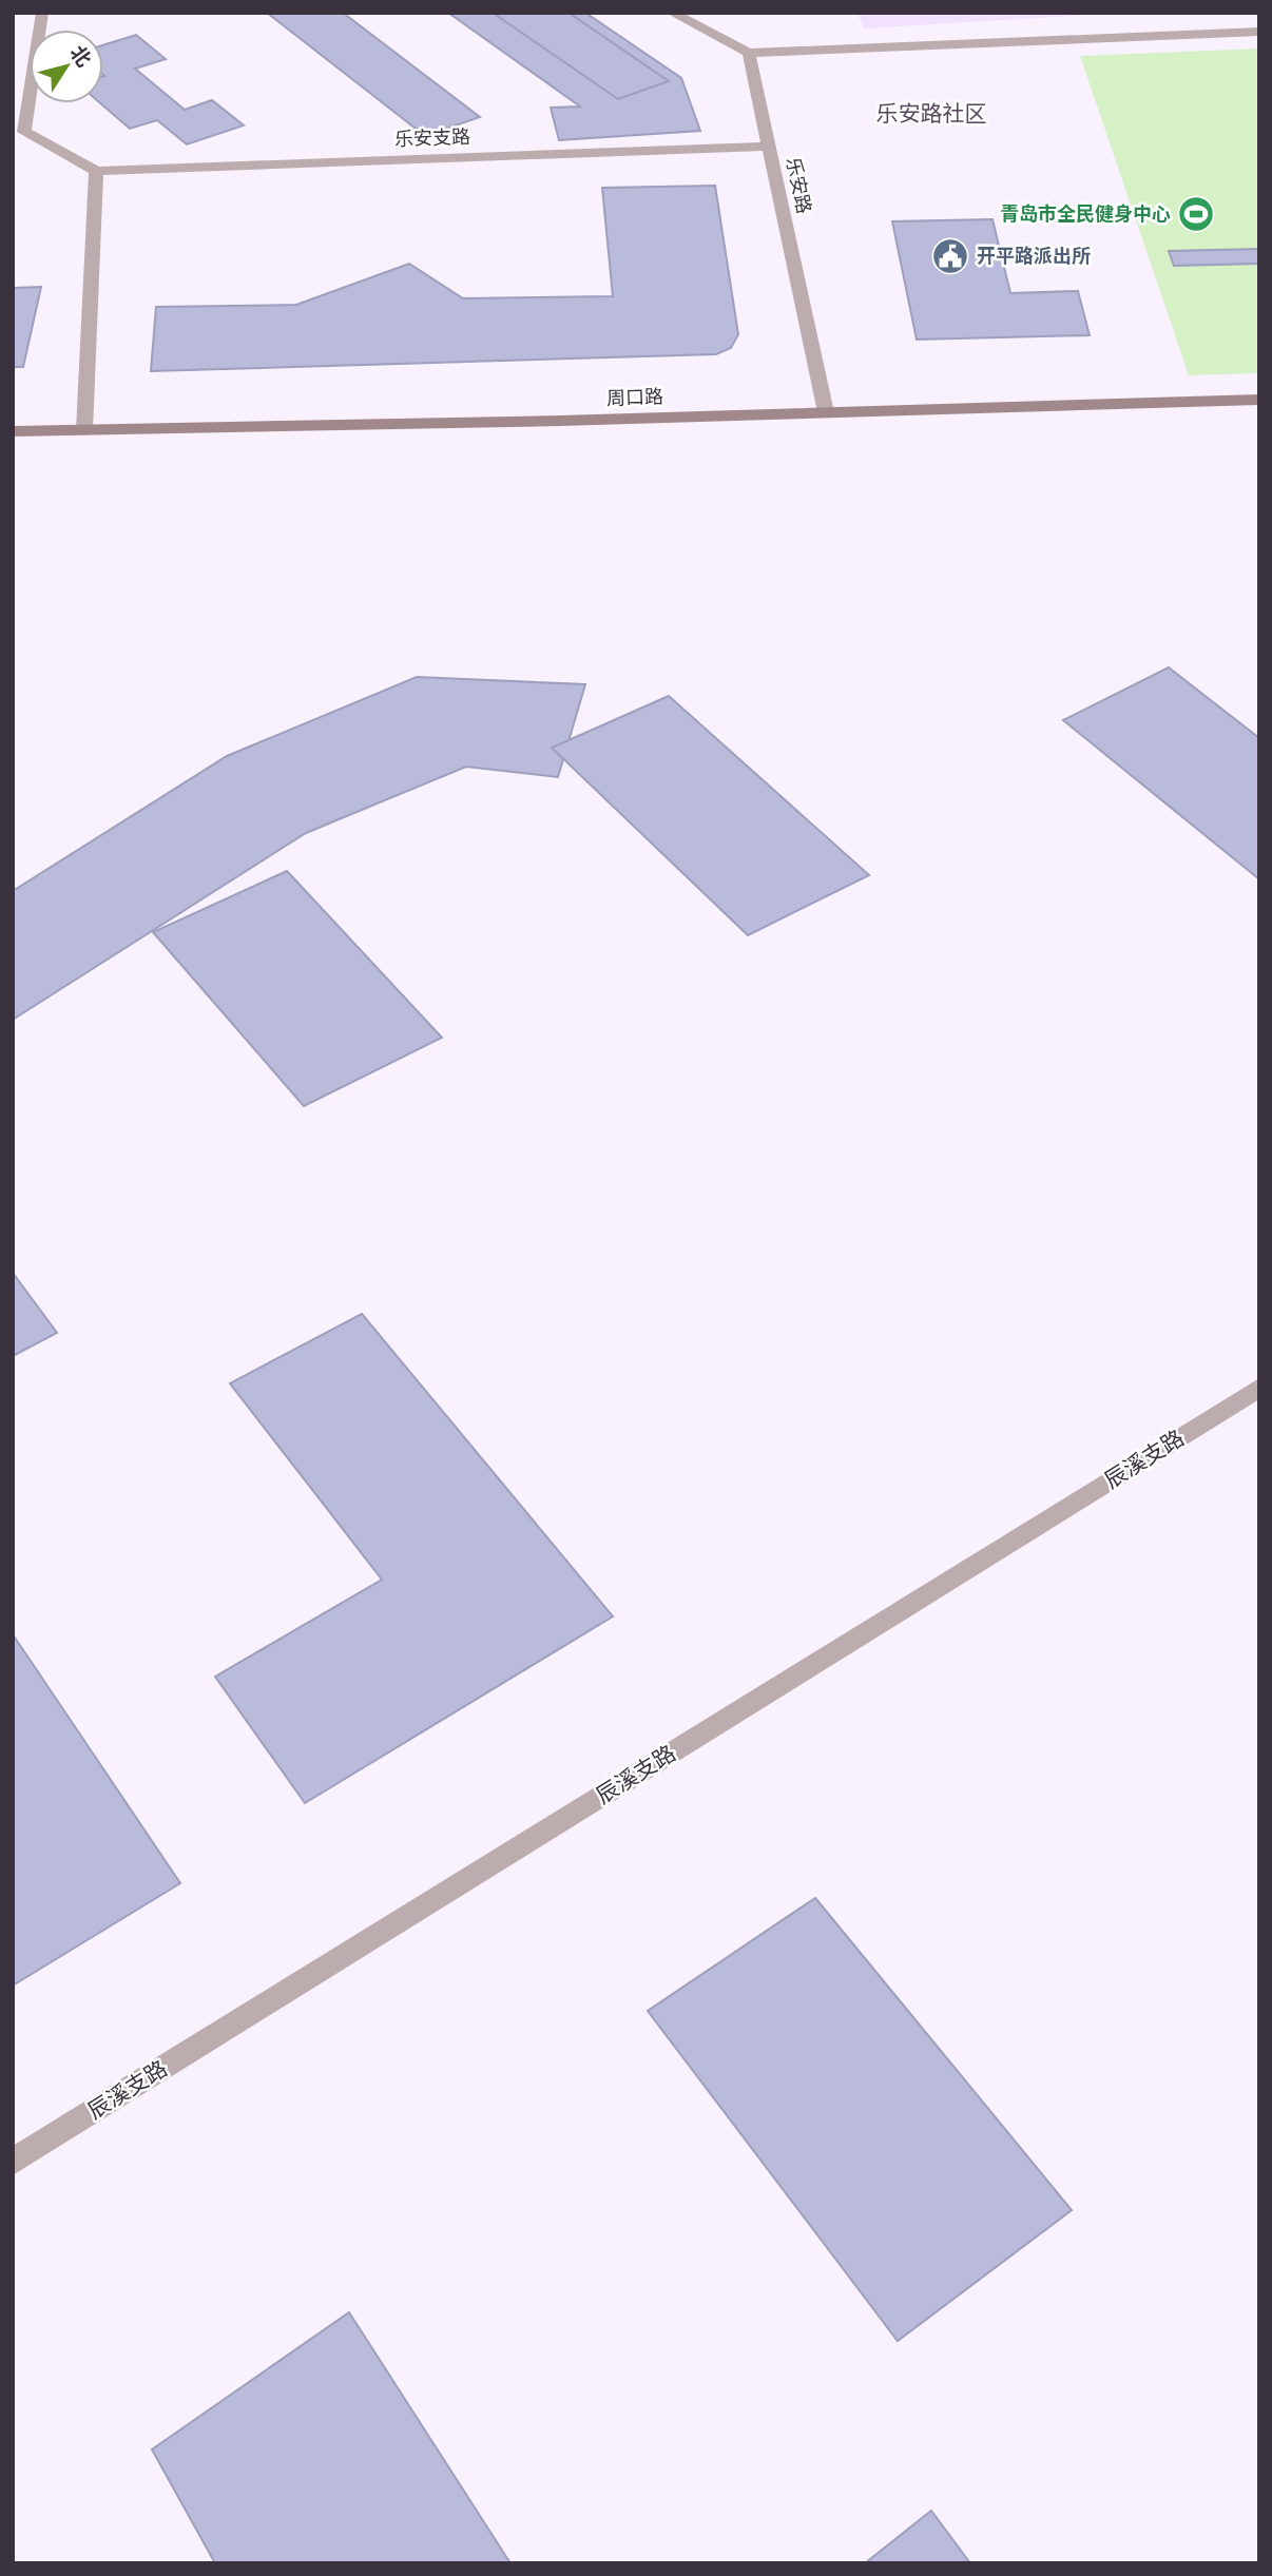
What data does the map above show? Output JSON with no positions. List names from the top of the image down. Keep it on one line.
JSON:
{"streets":{"main road":["周口路"],"street":["乐安支路","乐安路","辰溪支路"]},"crossings":[["乐安支路","乐安路"],["乐安路","周口路"]],"districts":["乐安路社区"],"places":{"sports":["青岛市全民健身中心"],"public building":["开平路派出所"]},"north":"top right"}
